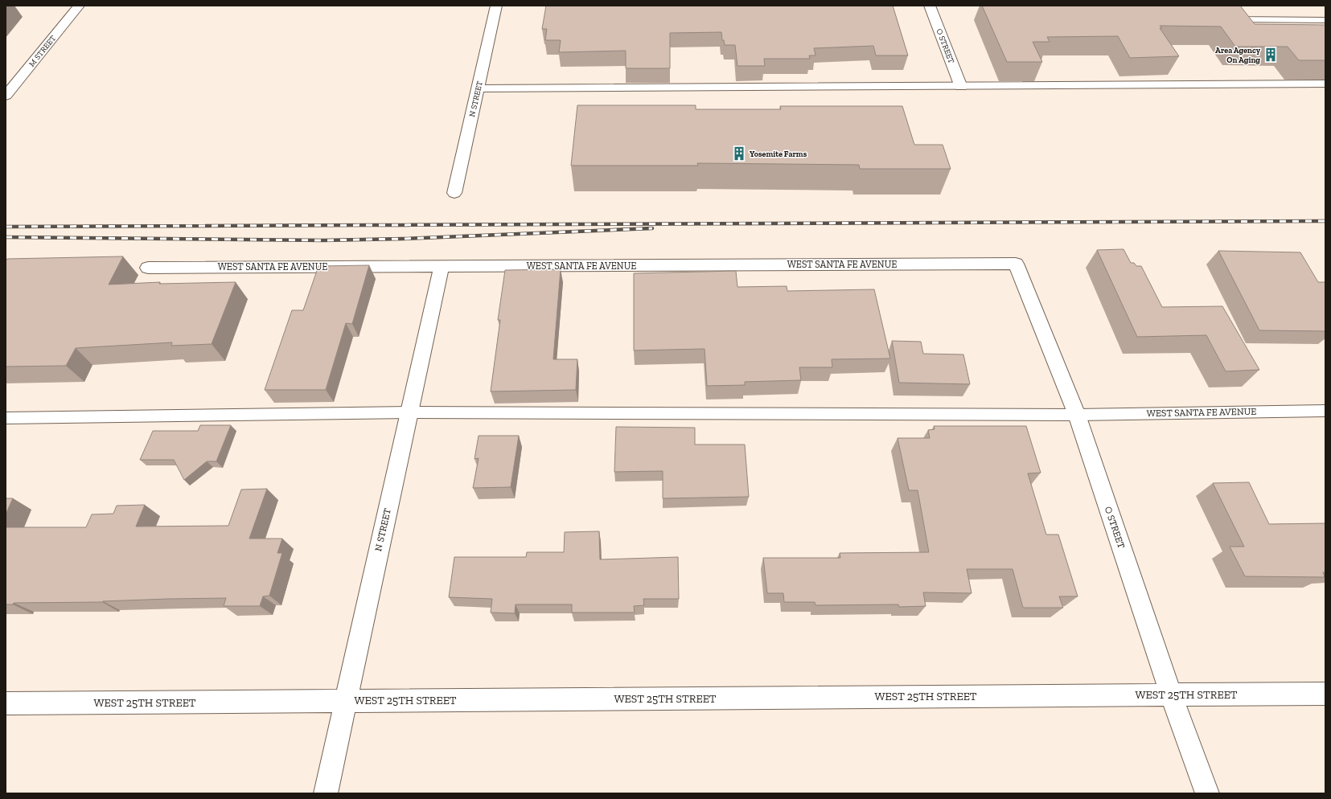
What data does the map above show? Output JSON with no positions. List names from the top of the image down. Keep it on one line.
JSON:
{"streets":{"street":["O STREET","M STREET","N STREET","WEST SANTA FE AVENUE","WEST 25TH STREET"]},"crossings":[["O STREET","WEST SANTA FE AVENUE"],["O STREET","WEST 25TH STREET"],["N STREET","WEST SANTA FE AVENUE"],["N STREET","WEST 25TH STREET"]],"places":{"building":["Area Agency On Aging","Yosemite Farms"]}}
